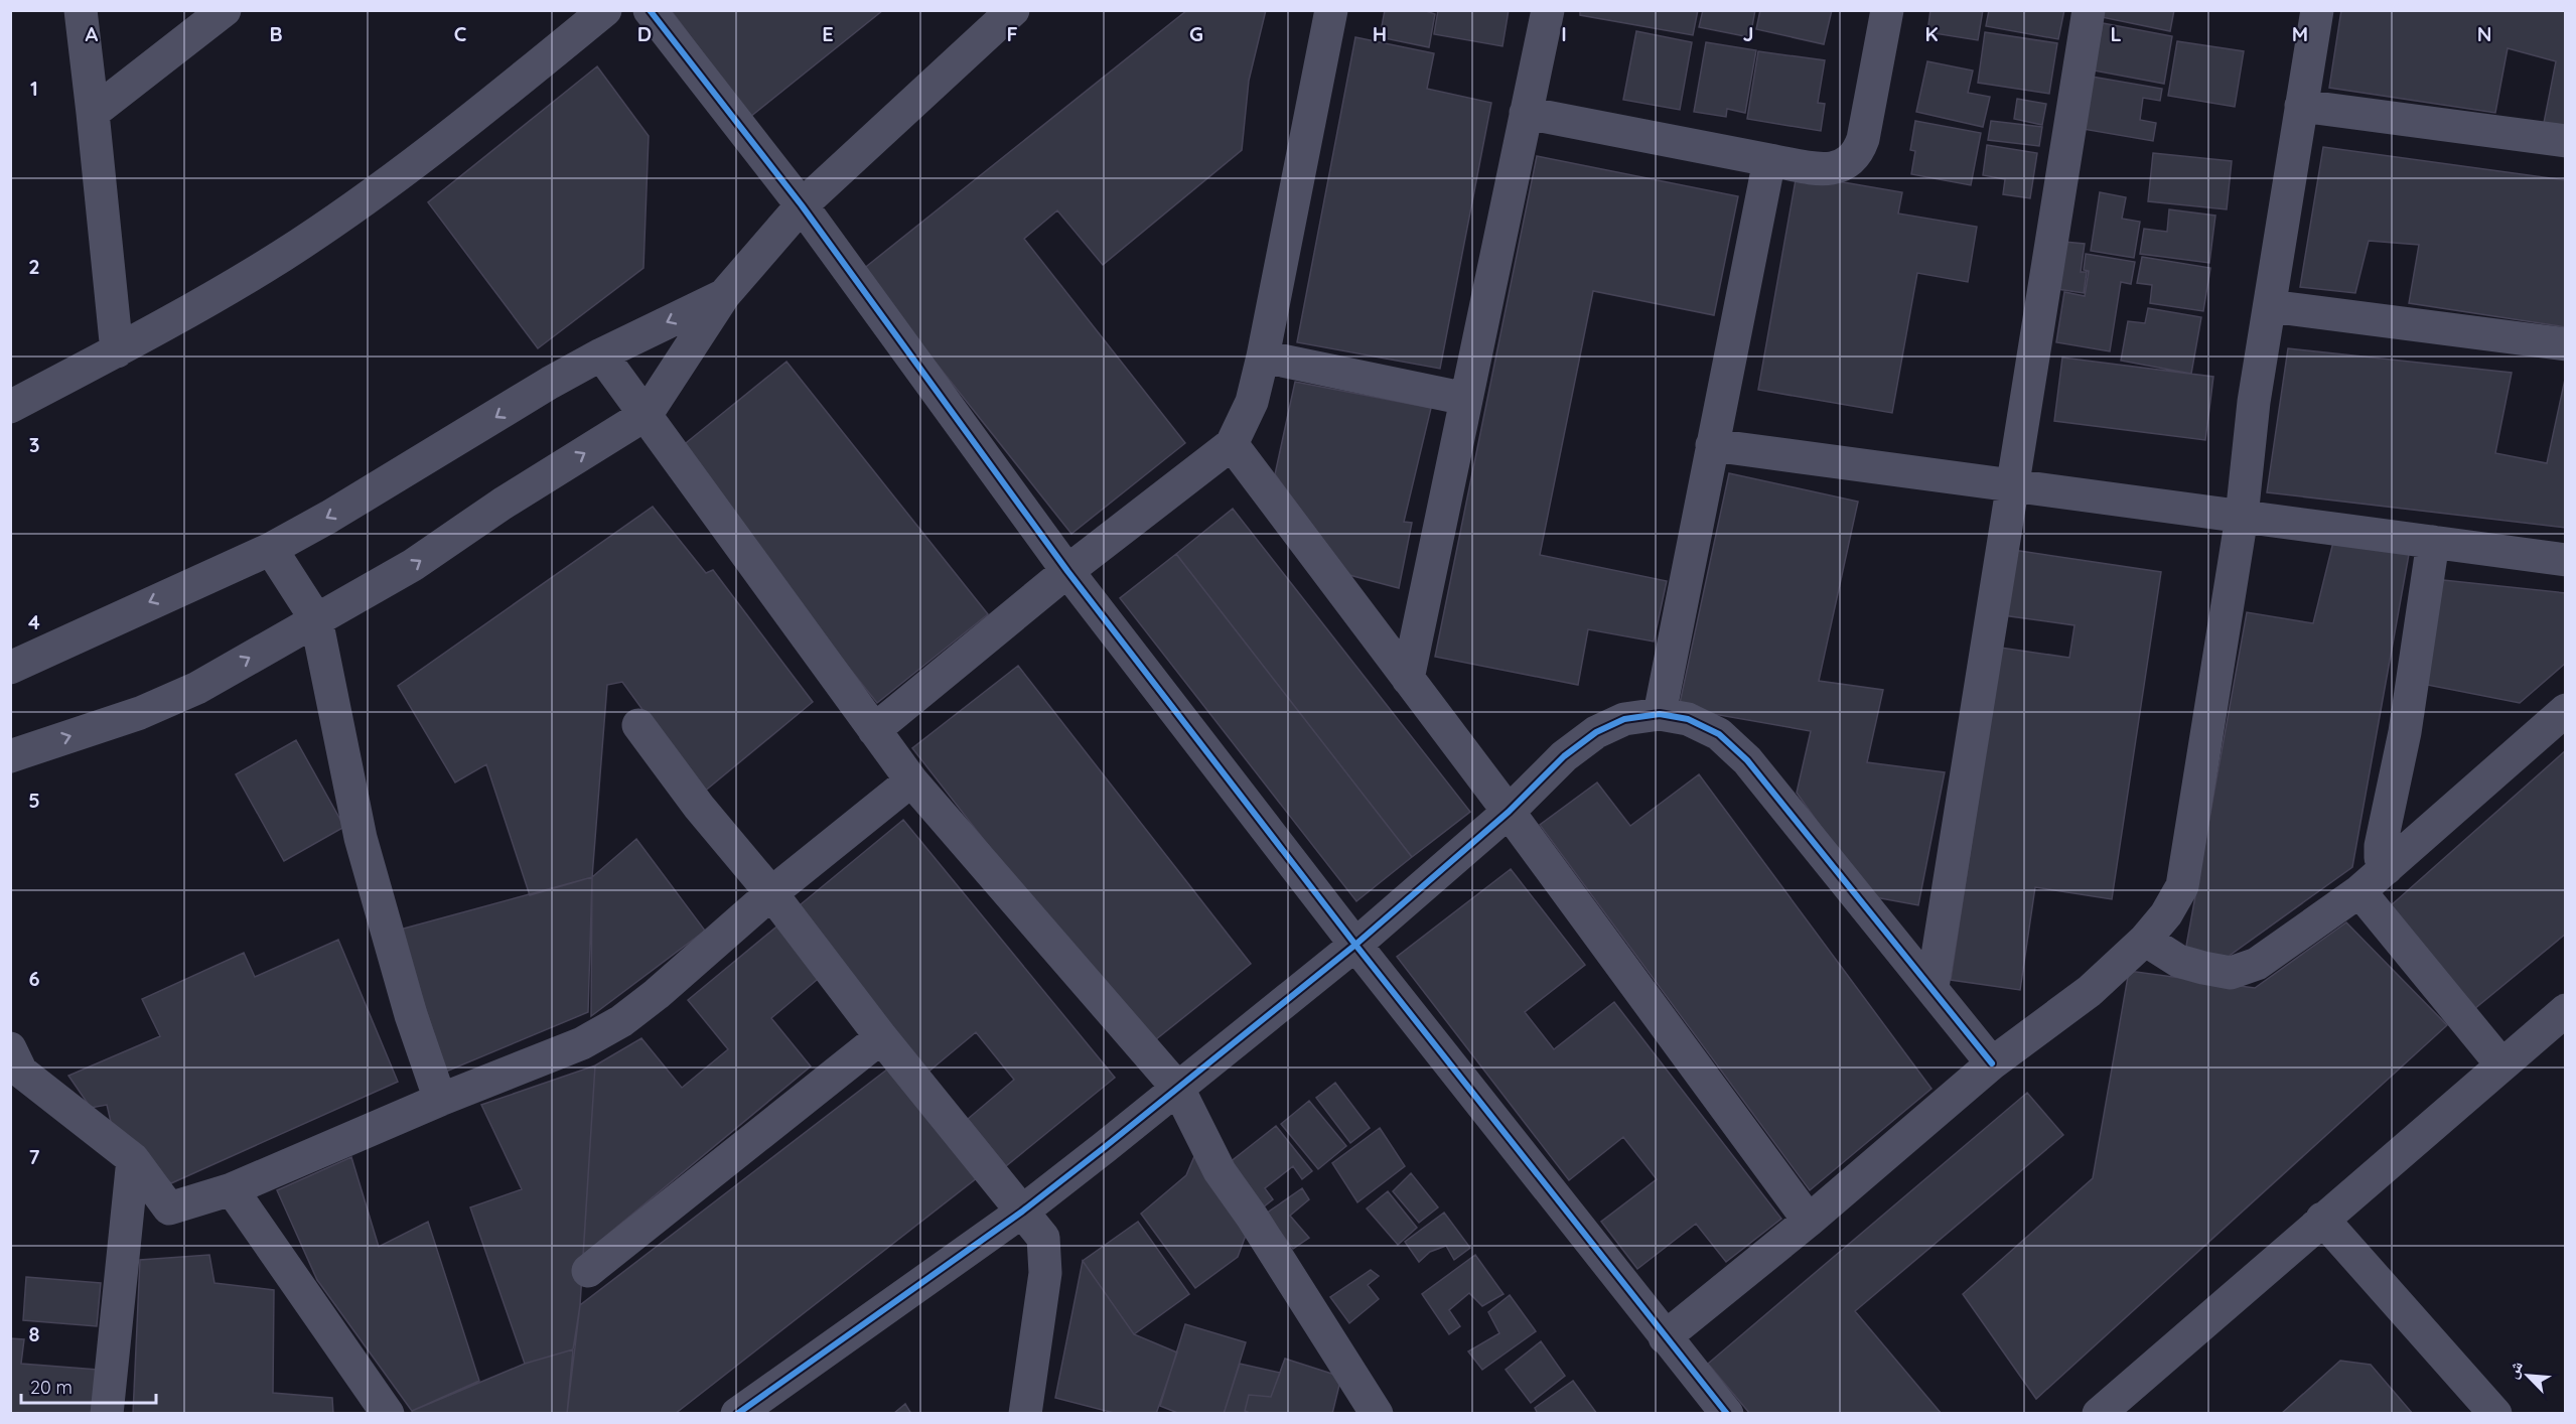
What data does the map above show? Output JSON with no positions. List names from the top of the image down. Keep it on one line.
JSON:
{"scale_bar":"20 m","north":"top left","grid":{"columns":["A","B","C","D","E","F","G","H","I","J","K","L","M","N"],"rows":["1","2","3","4","5","6","7","8"]}}
